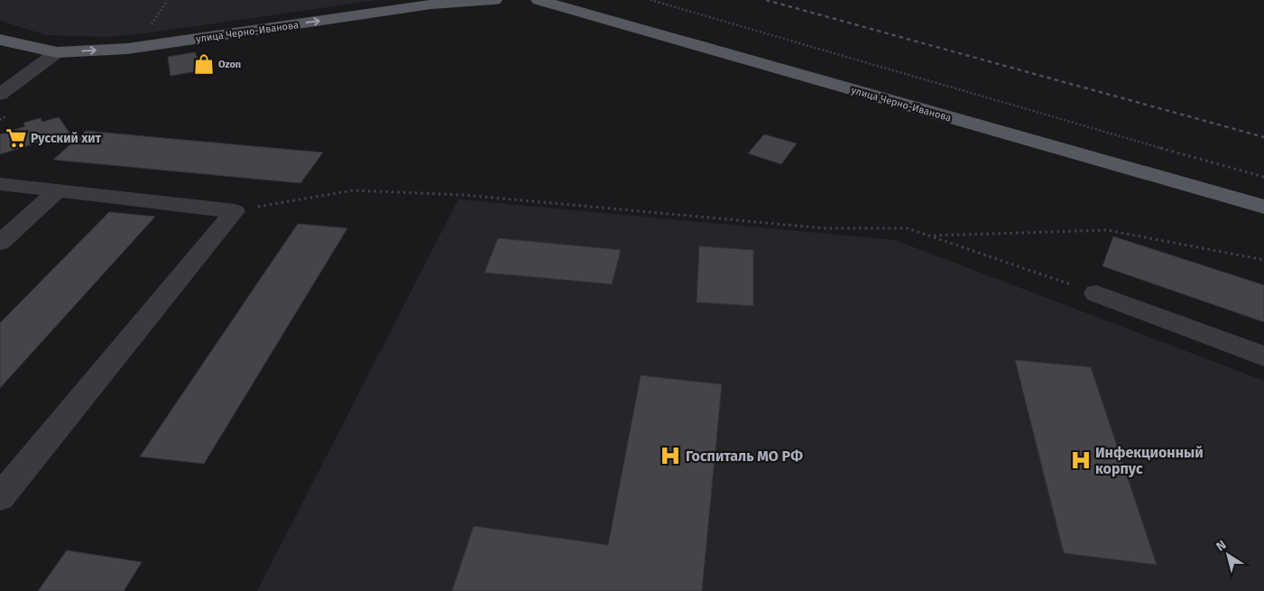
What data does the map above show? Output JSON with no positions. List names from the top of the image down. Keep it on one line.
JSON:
{"streets":{"main road":["улица Черно-Иванова"]},"places":{"shop":["Ozon"],"supermarket":["Русский хит"],"hospital":["Госпиталь МО РФ","Инфекционный корпус"]},"north":"top left"}
